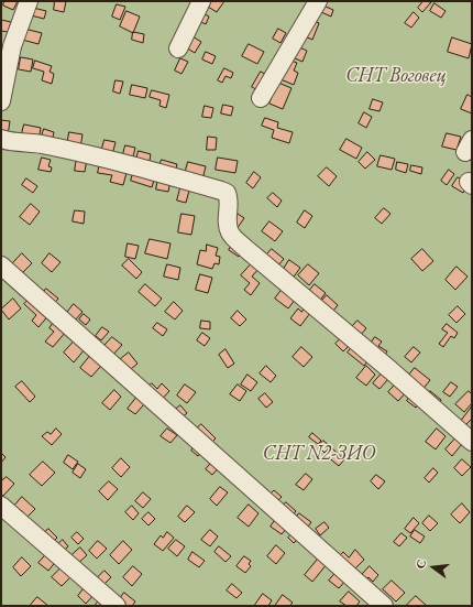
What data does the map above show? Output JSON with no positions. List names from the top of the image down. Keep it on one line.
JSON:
{"parks":["СНТ Воговец","СНТ N2-ЗИО"],"north":"left"}
